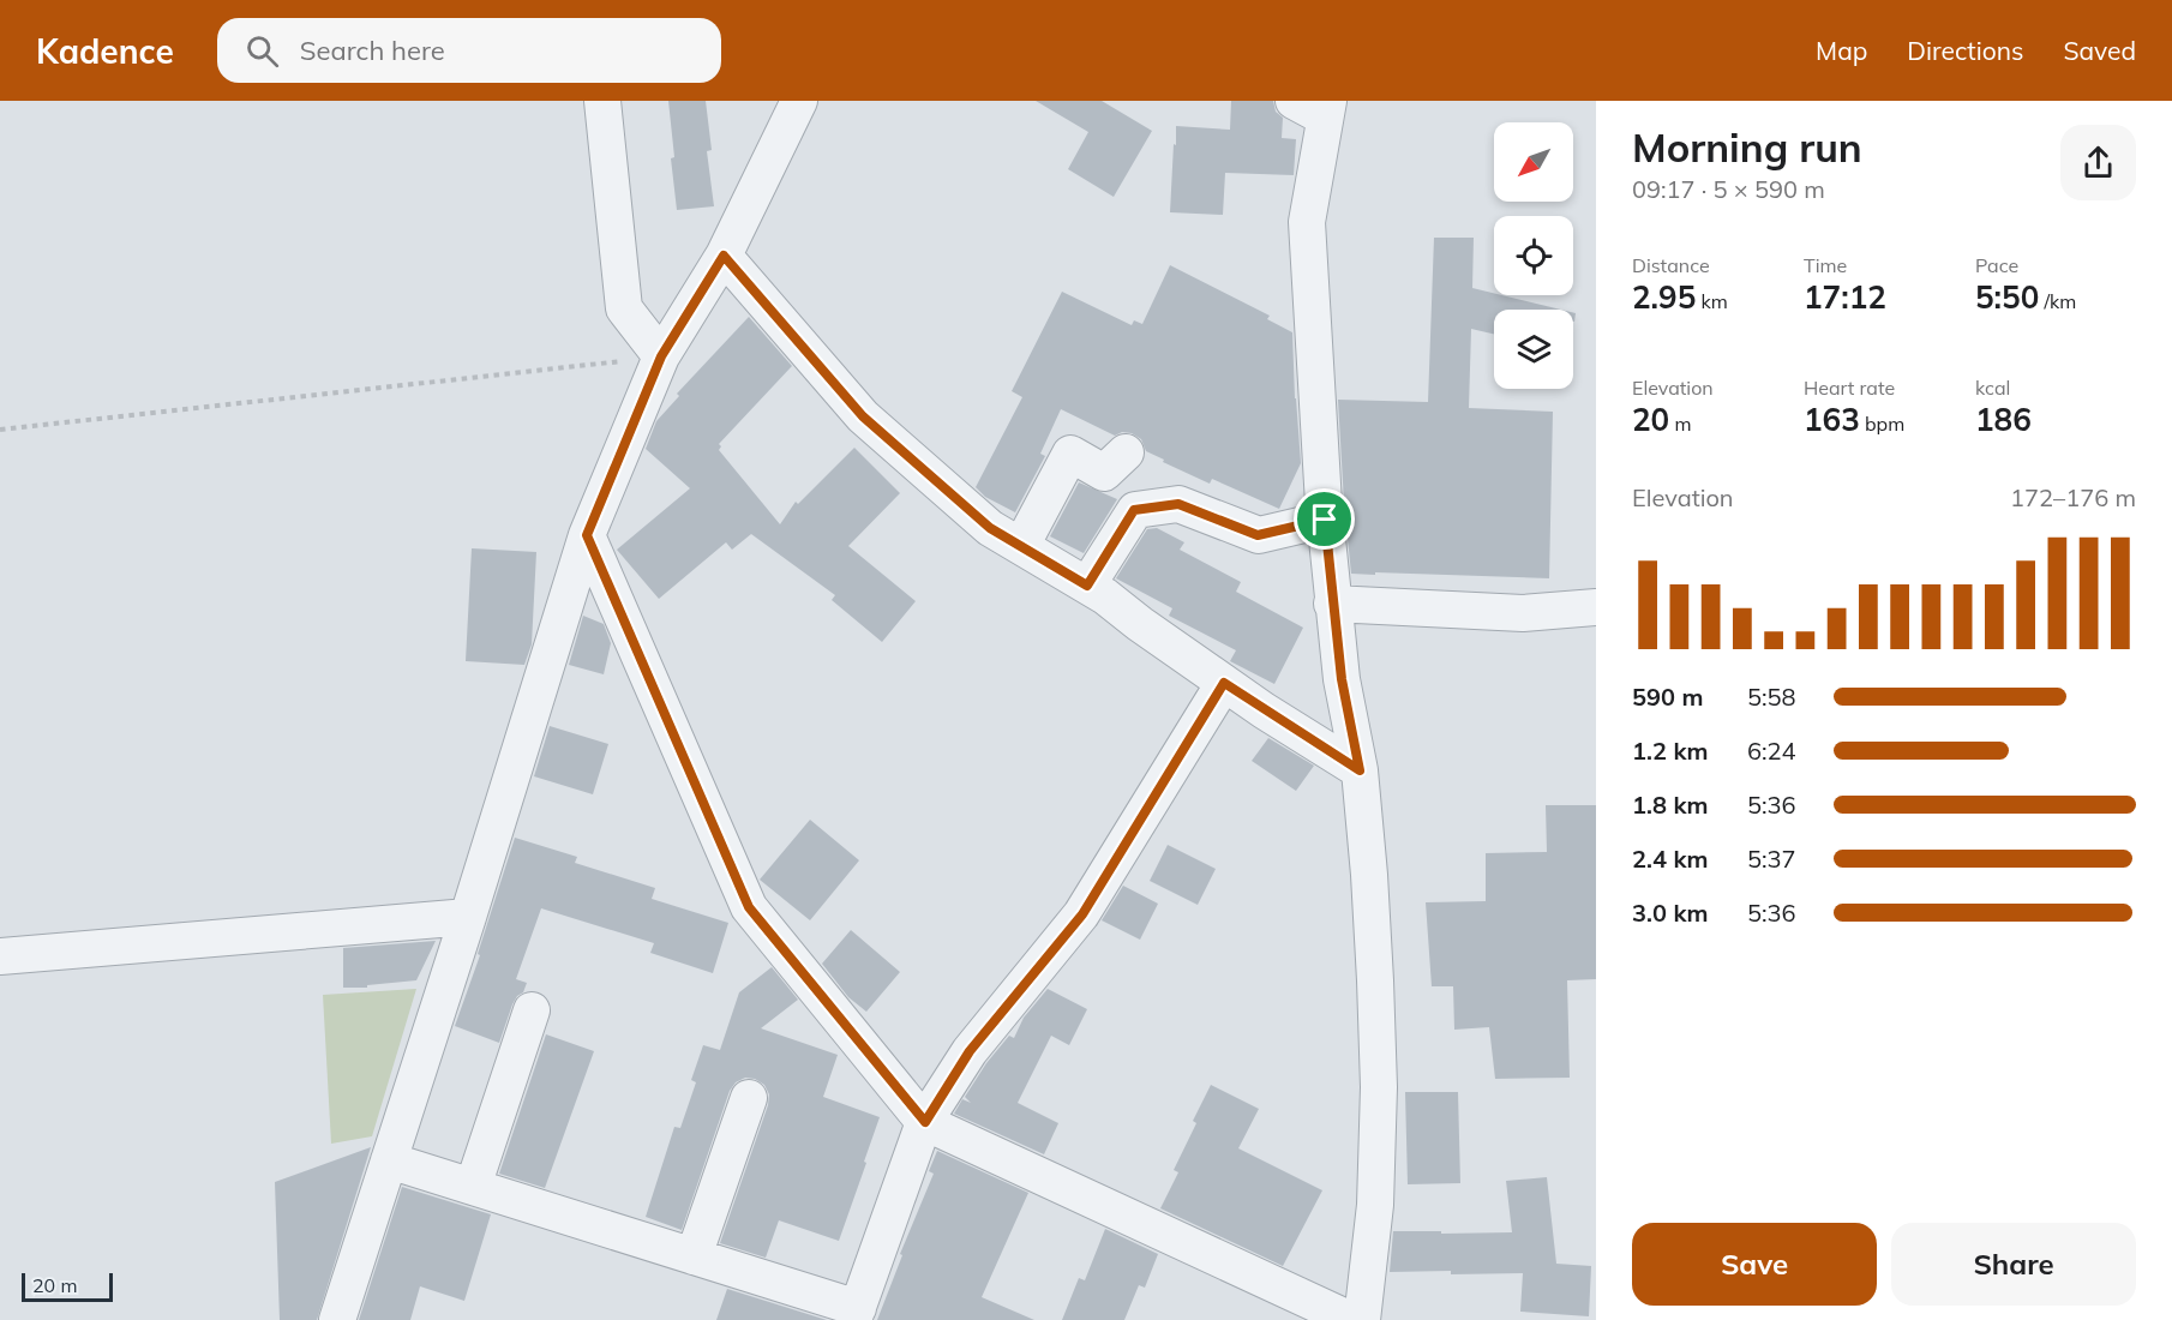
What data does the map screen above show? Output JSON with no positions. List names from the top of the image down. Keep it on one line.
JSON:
{"scale_bar":"20 m","north":"bottom left","page":{"header":"Kadence","search":"Search here","nav":["Map","Directions","Saved"],"heading":["Morning run","09:17 · 5 × 590 m"],"stats":[["Distance","2.95 km"],["Time","17:12"],["Pace","5:50 /km"],["Elevation","20 m"],["Heart rate","163 bpm"],["kcal","186"]],"chart":["Elevation","172–176 m"],"list":[{"name":"590 m","note":"5:58"},{"name":"1.2 km","note":"6:24"},{"name":"1.8 km","note":"5:36"},{"name":"2.4 km","note":"5:37"},{"name":"3.0 km","note":"5:36"}],"buttons":["Save","Share"],"scale":"20 m"}}
